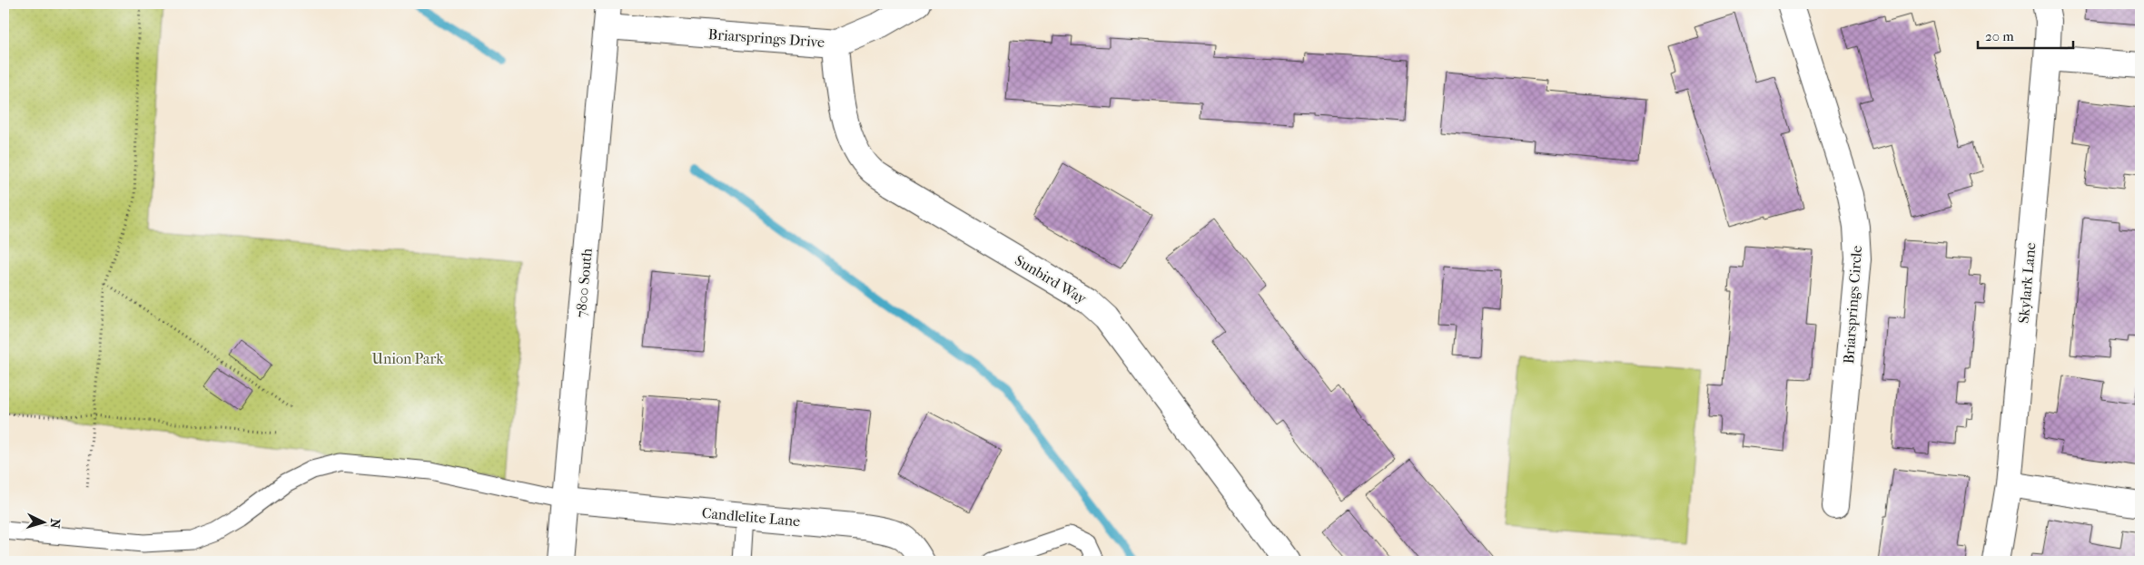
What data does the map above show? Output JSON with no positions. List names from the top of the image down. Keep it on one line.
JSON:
{"streets":{"street":["Briarsprings Drive","Sunbird Way","7800 South","Skylark Lane","Briarsprings Circle","Candlelite Lane"]},"crossings":[["Briarsprings Drive","Sunbird Way"],["Briarsprings Drive","7800 South"],["7800 South","Candlelite Lane"]],"parks":["Union Park"],"scale_bar":"20 m","north":"right"}
